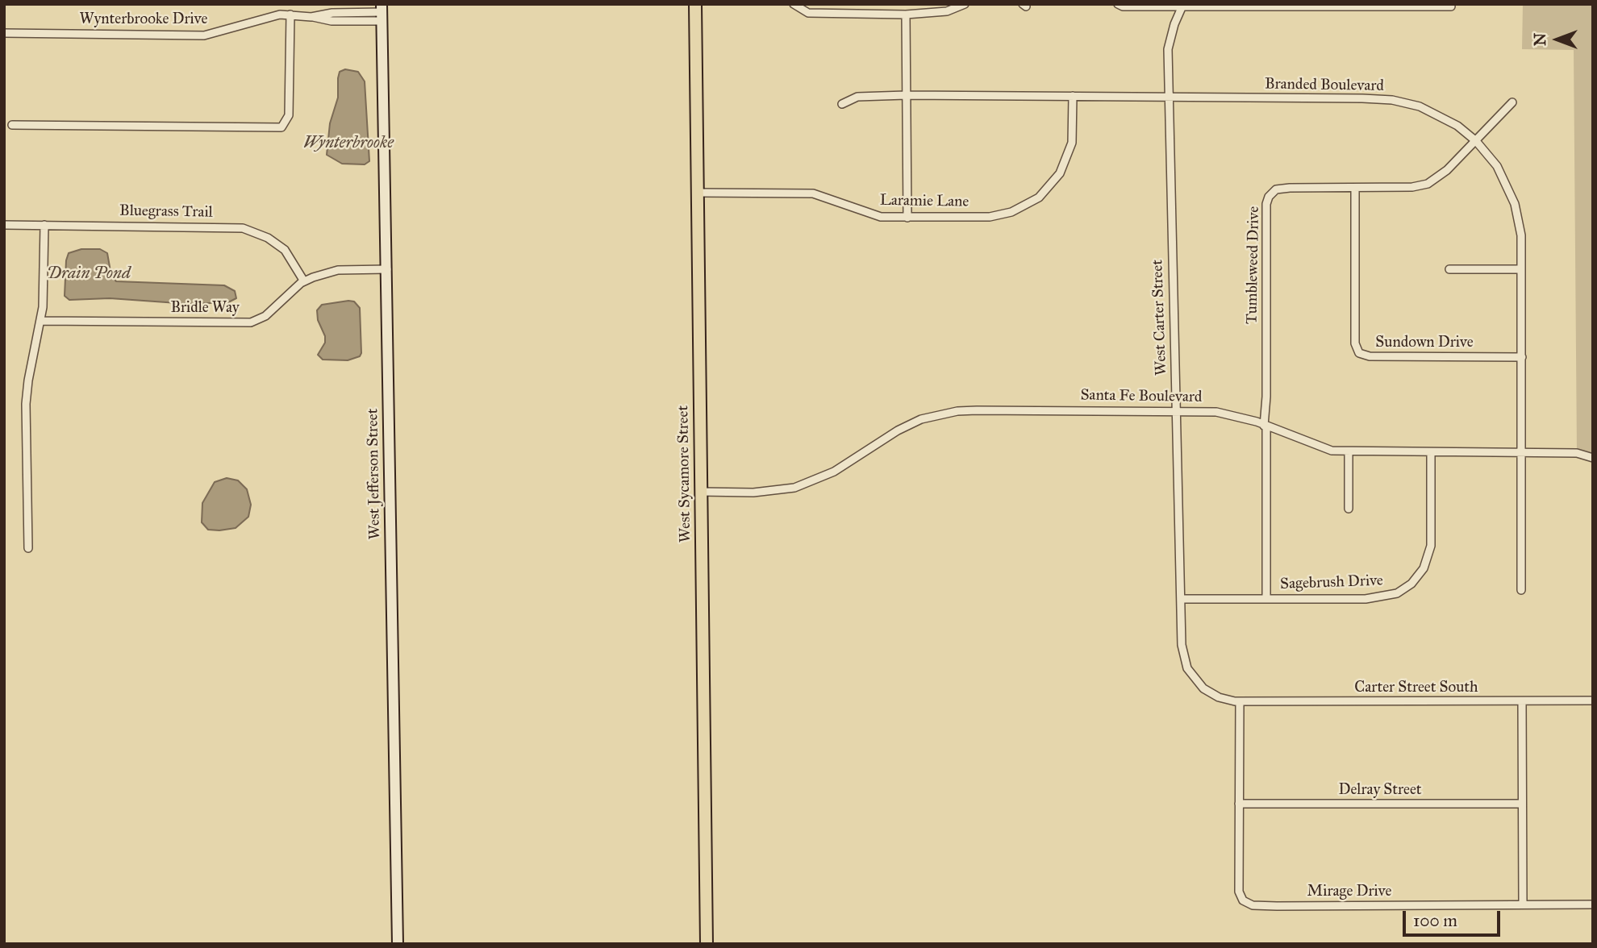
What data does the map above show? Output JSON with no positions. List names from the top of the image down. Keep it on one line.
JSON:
{"streets":{"main road":["West Sycamore Street"],"street":["Wynterbrooke Drive","Branded Boulevard","Laramie Lane","Bluegrass Trail","Tumbleweed Drive","Bridle Way","West Carter Street","Sundown Drive","Santa Fe Boulevard","West Jefferson Street","Sagebrush Drive","Carter Street South","Delray Street","Mirage Drive"]},"crossings":[["Wynterbrooke Drive","West Jefferson Street"],["Branded Boulevard","Laramie Lane"],["Branded Boulevard","Tumbleweed Drive"],["Branded Boulevard","West Carter Street"],["Branded Boulevard","Sundown Drive"],["Branded Boulevard","Santa Fe Boulevard"],["Laramie Lane","West Sycamore Street"],["Bluegrass Trail","Bridle Way"],["Tumbleweed Drive","Sundown Drive"],["Tumbleweed Drive","Santa Fe Boulevard"],["Tumbleweed Drive","Sagebrush Drive"],["Bridle Way","West Jefferson Street"],["West Carter Street","Santa Fe Boulevard"],["West Carter Street","Sagebrush Drive"],["West Carter Street","Carter Street South"],["Santa Fe Boulevard","West Sycamore Street"],["Santa Fe Boulevard","Sagebrush Drive"],["Delray Street","Mirage Drive"]],"water":["Wynterbrooke","Drain Pond"],"scale_bar":"100 m","north":"left"}
